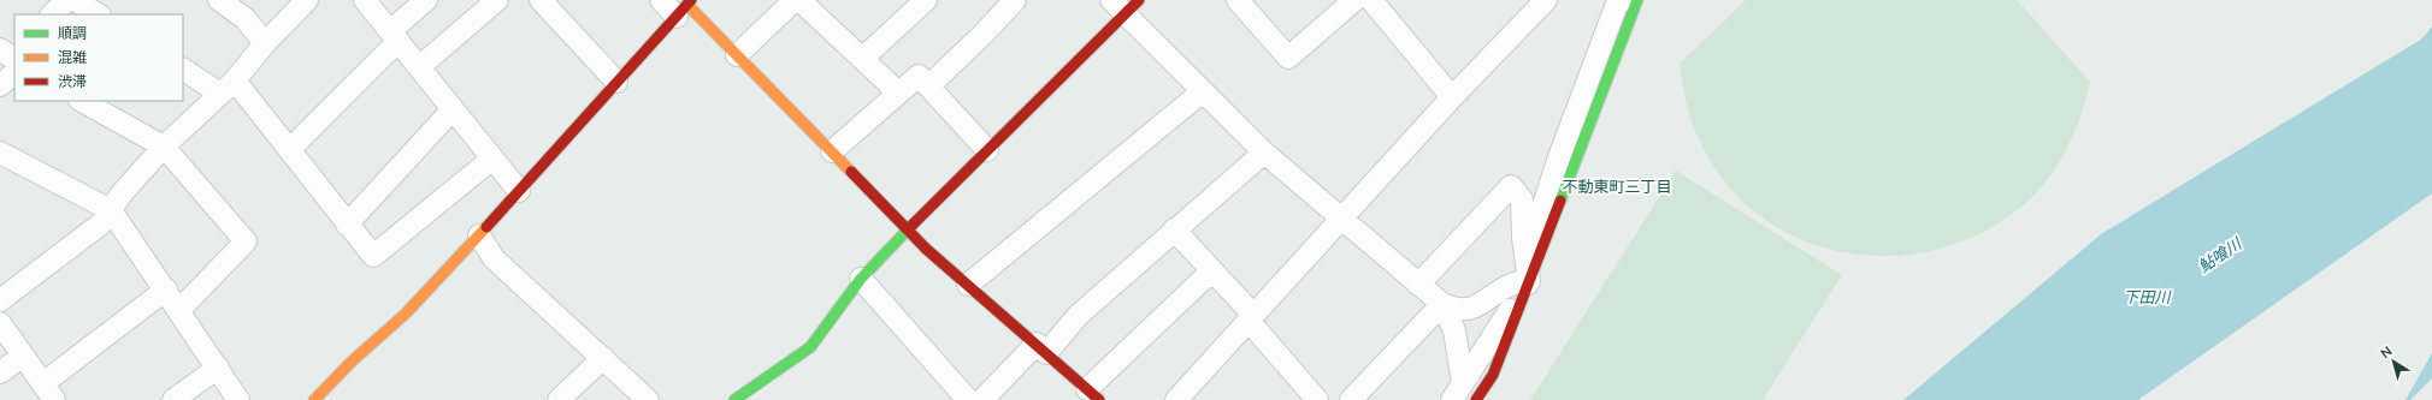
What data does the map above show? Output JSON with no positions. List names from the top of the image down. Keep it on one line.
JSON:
{"districts":["不動東町三丁目"],"water":["鮎喰川","下田川"],"legend":["順調","混雑","渋滞"],"north":"top left"}
